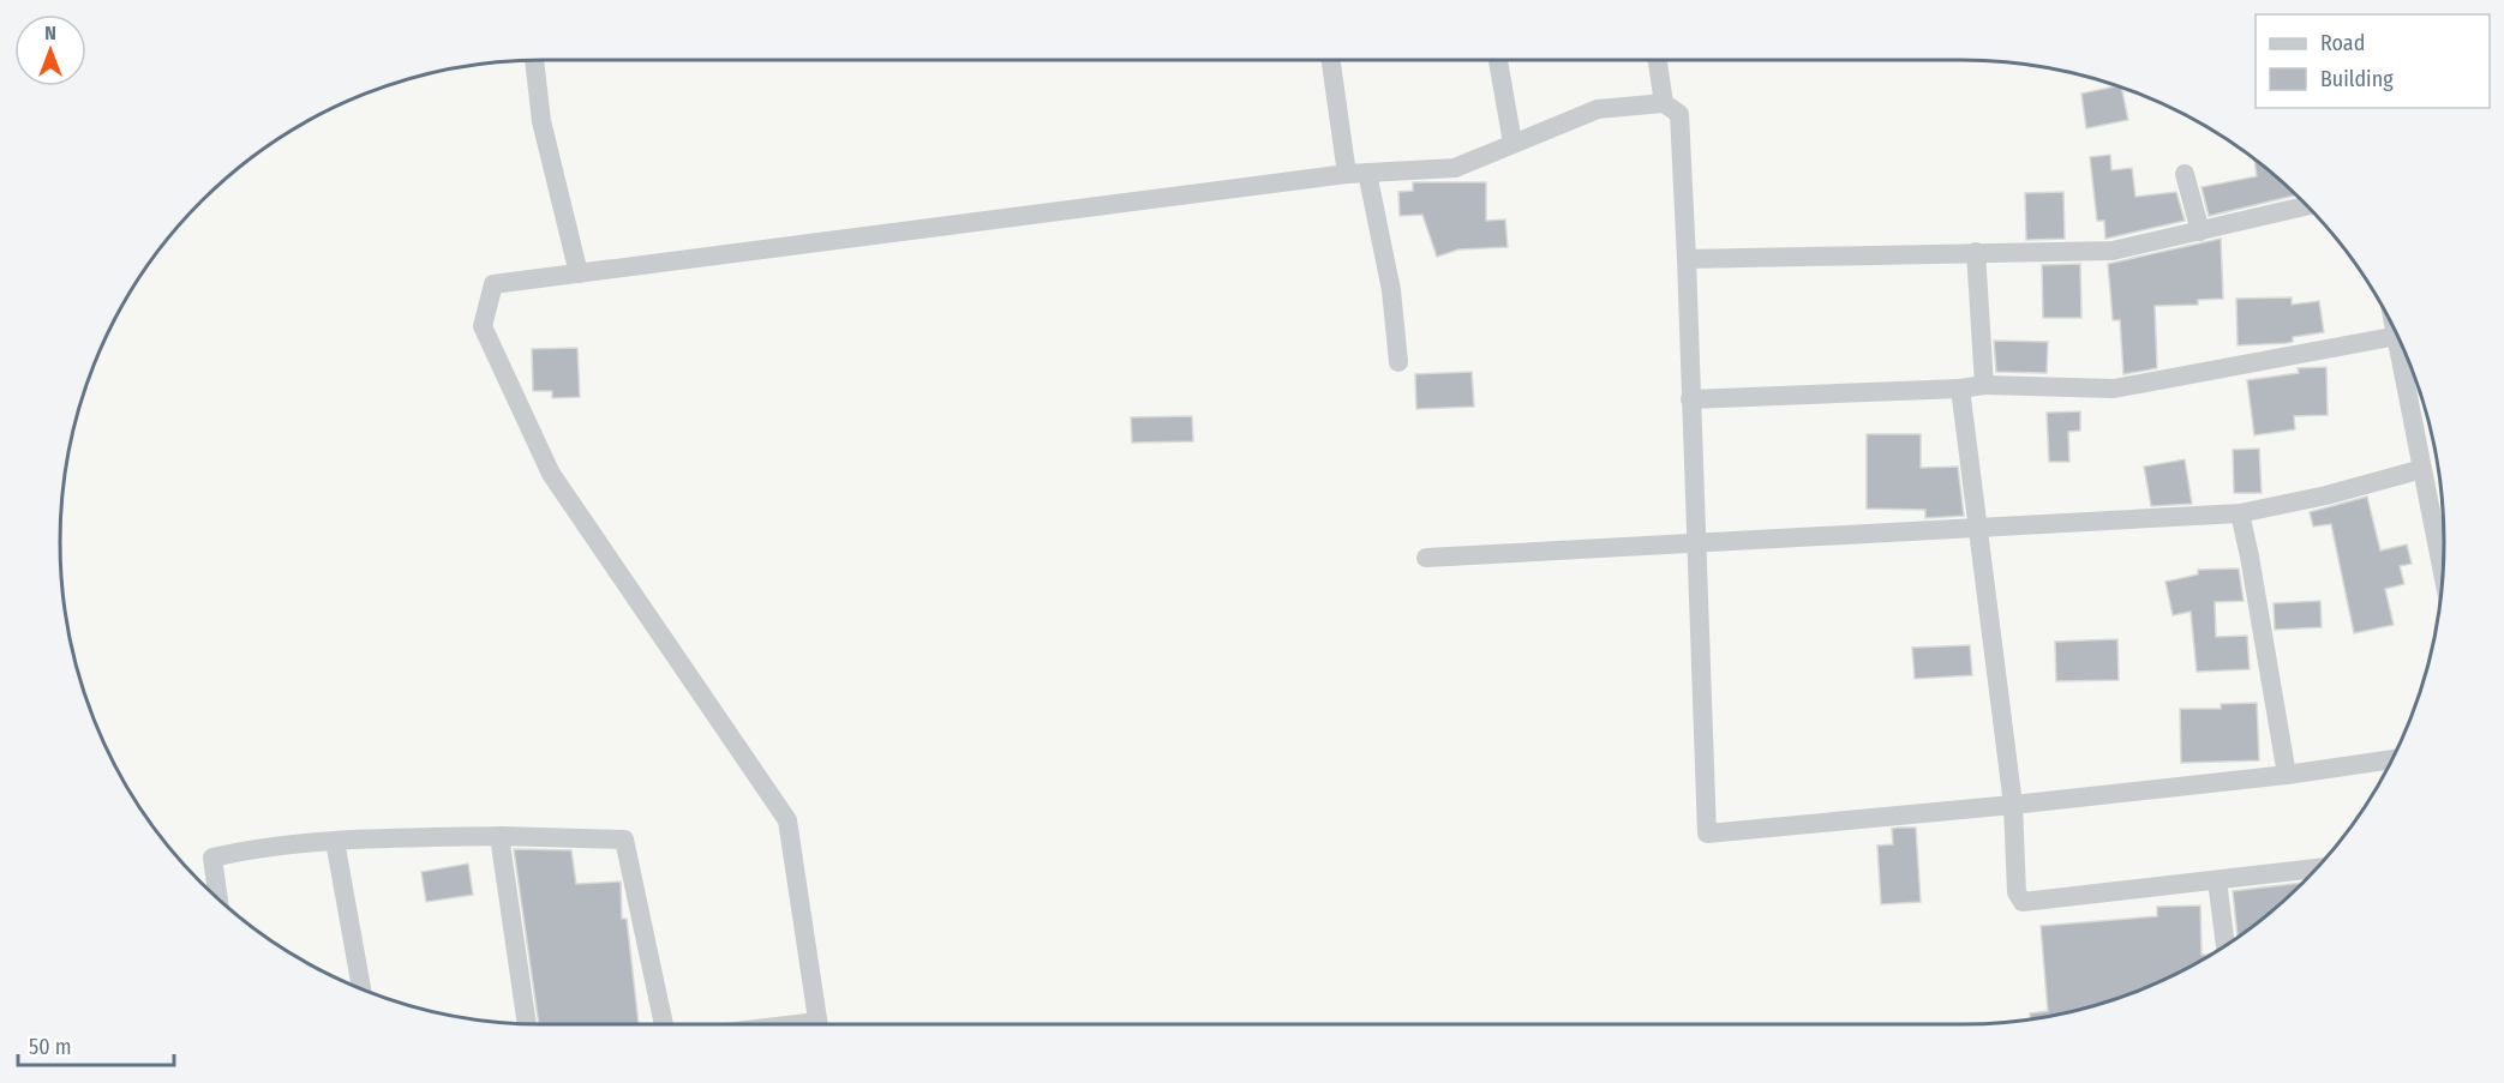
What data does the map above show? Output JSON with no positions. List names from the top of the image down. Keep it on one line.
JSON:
{"legend":["Road","Building"],"scale_bar":"50 m","north":"top"}
